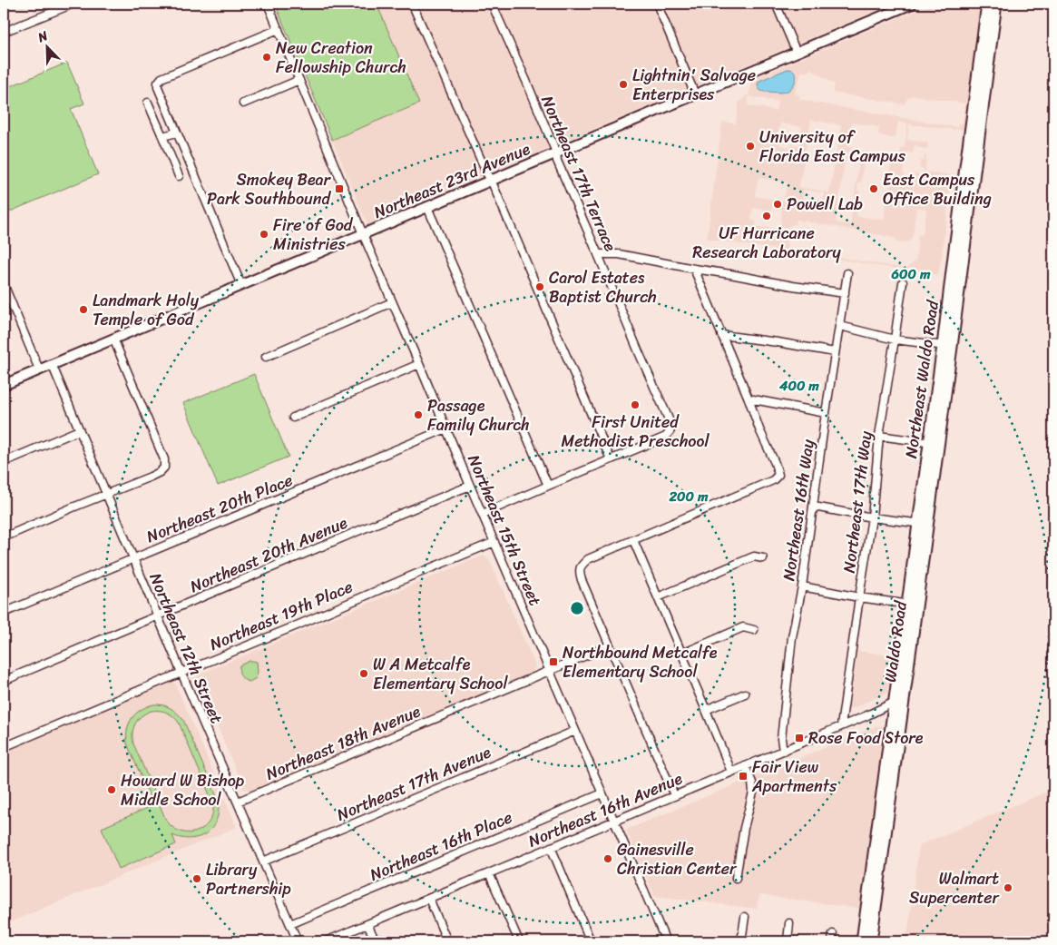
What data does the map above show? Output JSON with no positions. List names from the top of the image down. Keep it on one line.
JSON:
{"streets":{"highway":["Northeast Waldo Road","Waldo Road"],"main road":["Northeast 23rd Avenue"],"street":["Northeast 17th Terrace","Northeast 17th Way","Northeast 20th Place","Northeast 16th Way","Northeast 15th Street","Northeast 20th Avenue","Northeast 19th Place","Northeast 12th Street","Northeast 18th Avenue","Northeast 17th Avenue","Northeast 16th Avenue","Northeast 16th Place"]},"crossings":[["Northeast 17th Terrace","Northeast 23rd Avenue"],["Northeast 23rd Avenue","Northeast 15th Street"],["Northeast 23rd Avenue","Northeast 12th Street"],["Northeast Waldo Road","Waldo Road"],["Northeast 17th Way","Northeast 16th Avenue"],["Northeast 20th Place","Northeast 15th Street"],["Northeast 20th Place","Northeast 12th Street"],["Northeast 16th Way","Northeast 16th Avenue"],["Northeast 15th Street","Northeast 20th Avenue"],["Northeast 15th Street","Northeast 19th Place"],["Northeast 15th Street","Northeast 18th Avenue"],["Northeast 15th Street","Northeast 17th Avenue"],["Northeast 15th Street","Northeast 16th Avenue"],["Northeast 15th Street","Northeast 16th Place"],["Northeast 20th Avenue","Northeast 12th Street"],["Northeast 19th Place","Northeast 12th Street"],["Waldo Road","Northeast 16th Avenue"],["Northeast 12th Street","Northeast 18th Avenue"],["Northeast 12th Street","Northeast 17th Avenue"],["Northeast 12th Street","Northeast 16th Place"]],"places":{"other":["New Creation Fellowship Church","Lightnin' Salvage Enterprises","University of Florida East Campus","East Campus Office Building","Powell Lab","UF Hurricane Research Laboratory","Fire of God Ministries","Carol Estates Baptist Church","Landmark Holy Temple of God","First United Methodist Preschool","Passage Family Church","W A Metcalfe Elementary School","Howard W Bishop Middle School","Gainesville Christian Center","Library Partnership","Walmart Supercenter"],"transit":["Smokey Bear Park Southbound","Northbound Metcalfe Elementary School","Rose Food Store","Fair View Apartments"]},"north":"top left","rings":["600 m","400 m","200 m"]}
